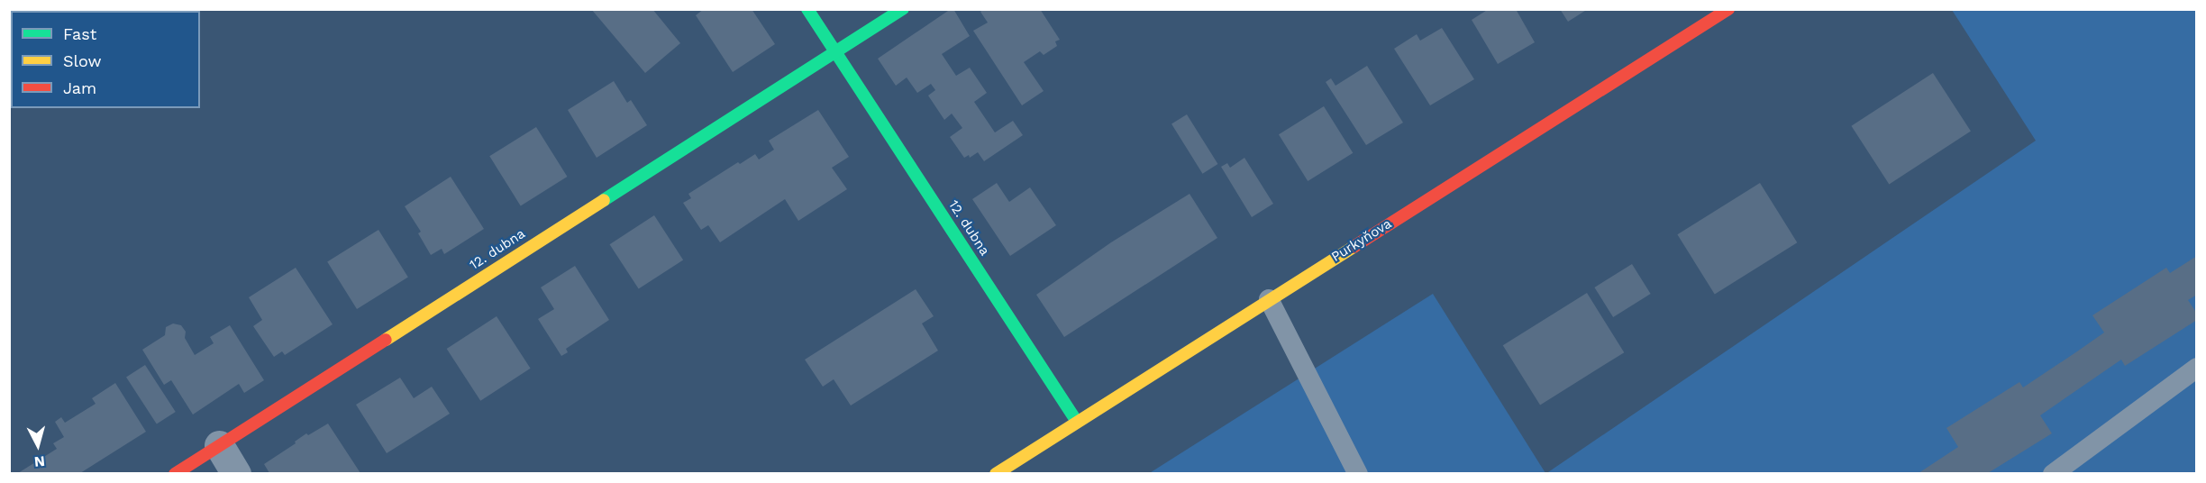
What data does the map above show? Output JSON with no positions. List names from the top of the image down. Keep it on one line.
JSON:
{"streets":{"street":["12. dubna","Purkyňova"]},"crossings":[["12. dubna","Purkyňova"]],"legend":["Fast","Slow","Jam"],"north":"bottom"}
